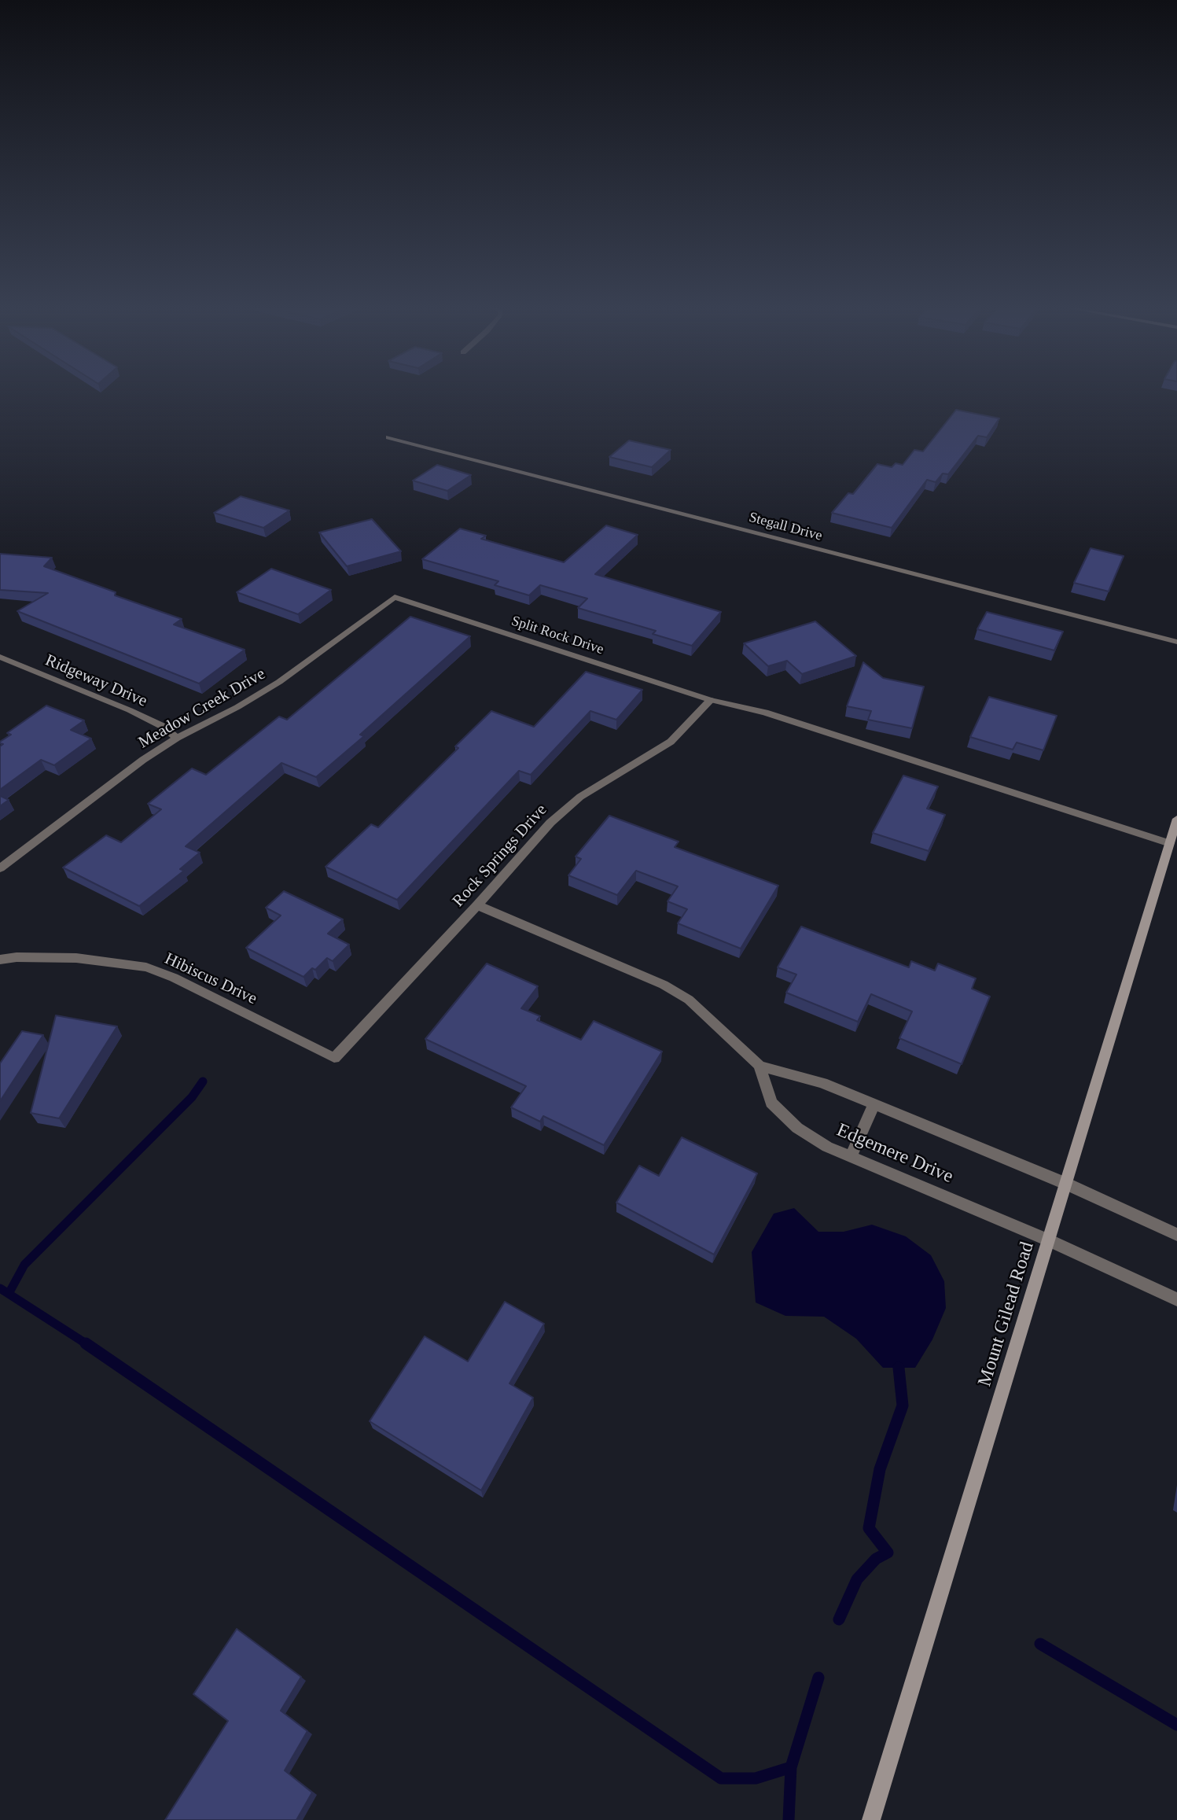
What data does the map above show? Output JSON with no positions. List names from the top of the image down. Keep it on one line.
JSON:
{"streets":{"street":["Stegall Drive","Split Rock Drive","Ridgeway Drive","Meadow Creek Drive","Rock Springs Drive","Hibiscus Drive","Edgemere Drive","Mount Gilead Road"]},"crossings":[["Split Rock Drive","Meadow Creek Drive"],["Split Rock Drive","Rock Springs Drive"],["Split Rock Drive","Mount Gilead Road"],["Ridgeway Drive","Meadow Creek Drive"],["Rock Springs Drive","Hibiscus Drive"],["Rock Springs Drive","Edgemere Drive"],["Edgemere Drive","Mount Gilead Road"]]}
